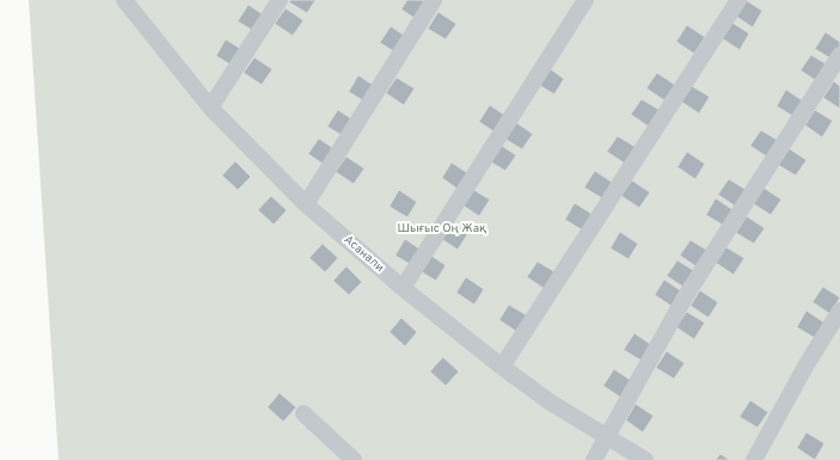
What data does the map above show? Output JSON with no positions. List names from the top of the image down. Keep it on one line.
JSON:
{"streets":{"street":["Асанали"]},"parks":["Шығыс Оң Жақ"]}
